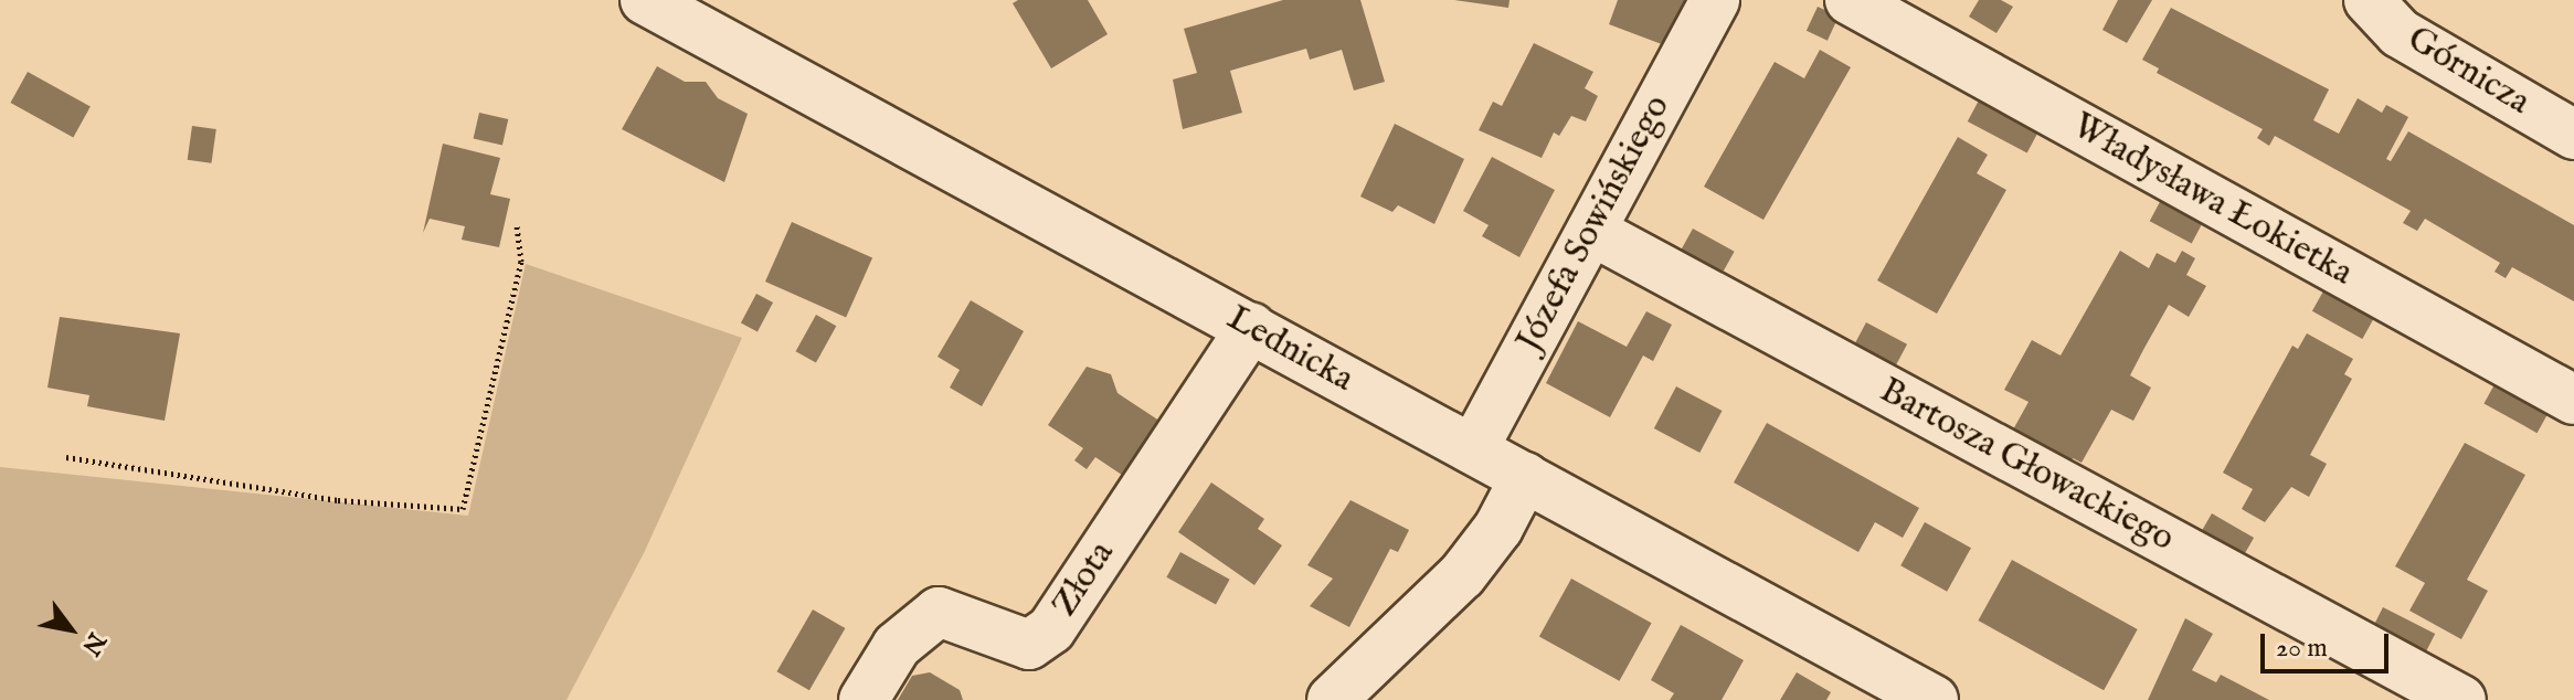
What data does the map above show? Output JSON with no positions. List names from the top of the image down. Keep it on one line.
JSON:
{"streets":{"street":["Górnicza","Władysława Łokietka","Józefa Sowińskiego","Lednicka","Bartosza Głowackiego","Złota"]},"crossings":[["Józefa Sowińskiego","Lednicka"],["Józefa Sowińskiego","Bartosza Głowackiego"],["Lednicka","Złota"]],"scale_bar":"20 m","north":"bottom right"}
